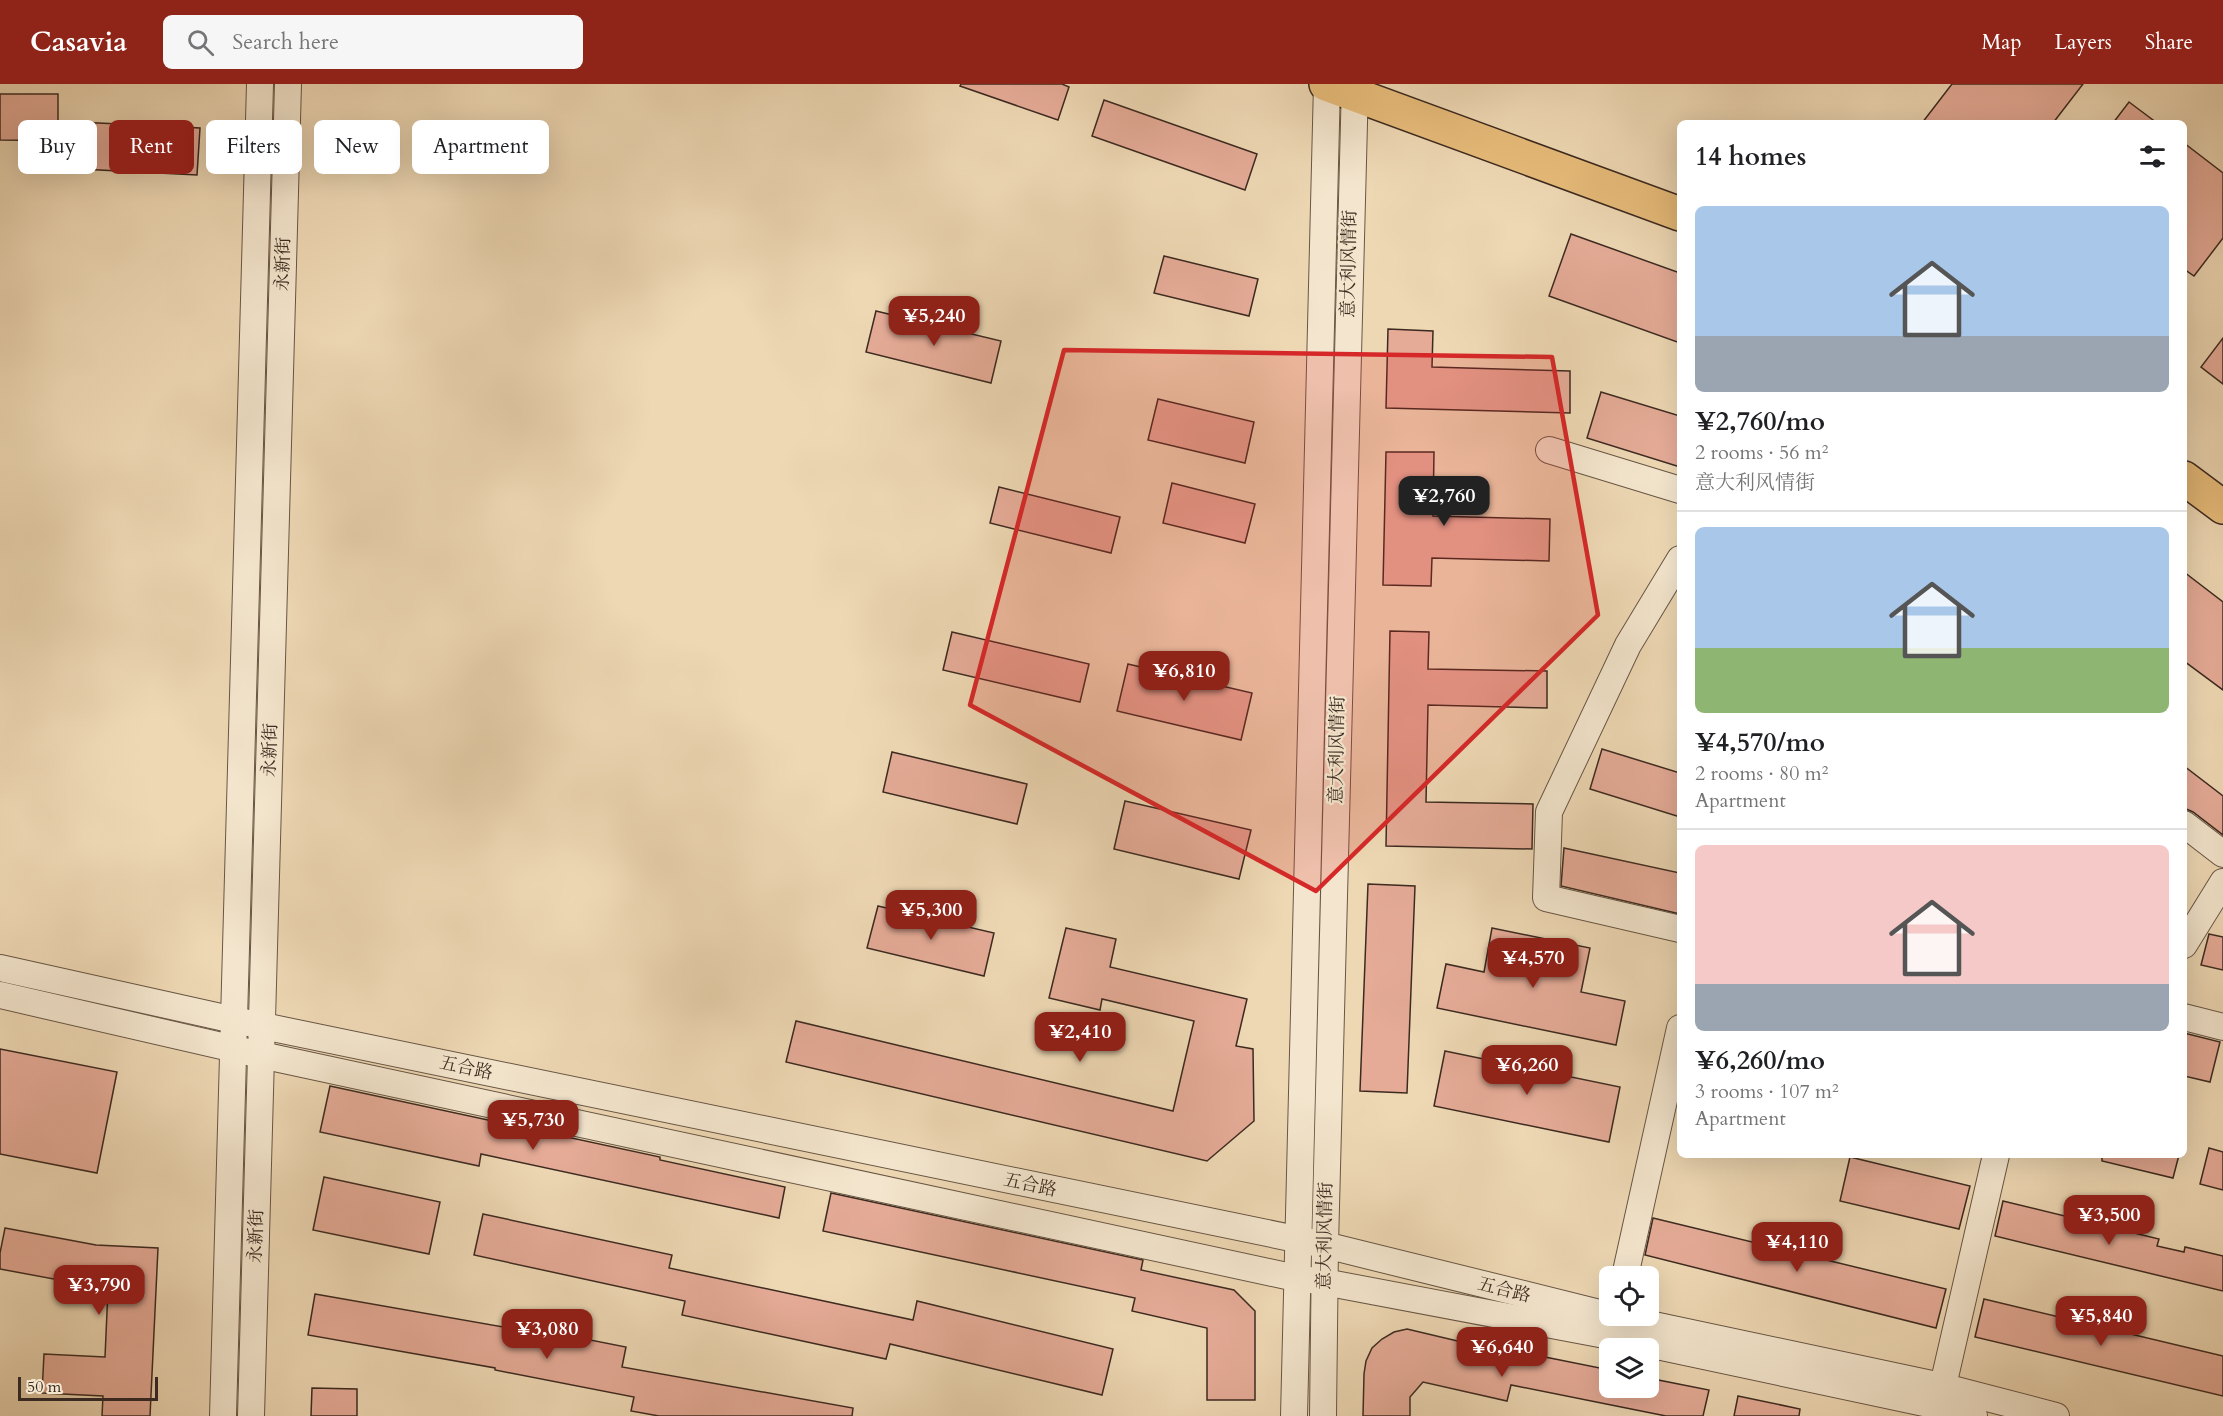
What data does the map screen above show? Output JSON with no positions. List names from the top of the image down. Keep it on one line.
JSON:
{"streets":{"street":["永新街","意大利风情街","五合路"]},"crossings":[["永新街","五合路"],["意大利风情街","五合路"]],"scale_bar":"50 m","page":{"header":"Casavia","search":"Search here","nav":["Map","Layers","Share"],"chip":["Buy","Rent","Filters","New","Apartment"],"heading":"14 homes","list":[{"name":"¥2,760/mo","note":"2 rooms · 56 m² · 意大利风情街"},{"name":"¥4,570/mo","note":"2 rooms · 80 m² · Apartment"},{"name":"¥6,260/mo","note":"3 rooms · 107 m² · Apartment"}],"price":["¥5,240","¥2,760","¥6,810","¥5,300","¥4,570","¥2,410","¥6,260","¥5,730","¥3,500","¥4,110","¥3,790","¥5,840","¥3,080","¥6,640"],"scale":"50 m"}}
